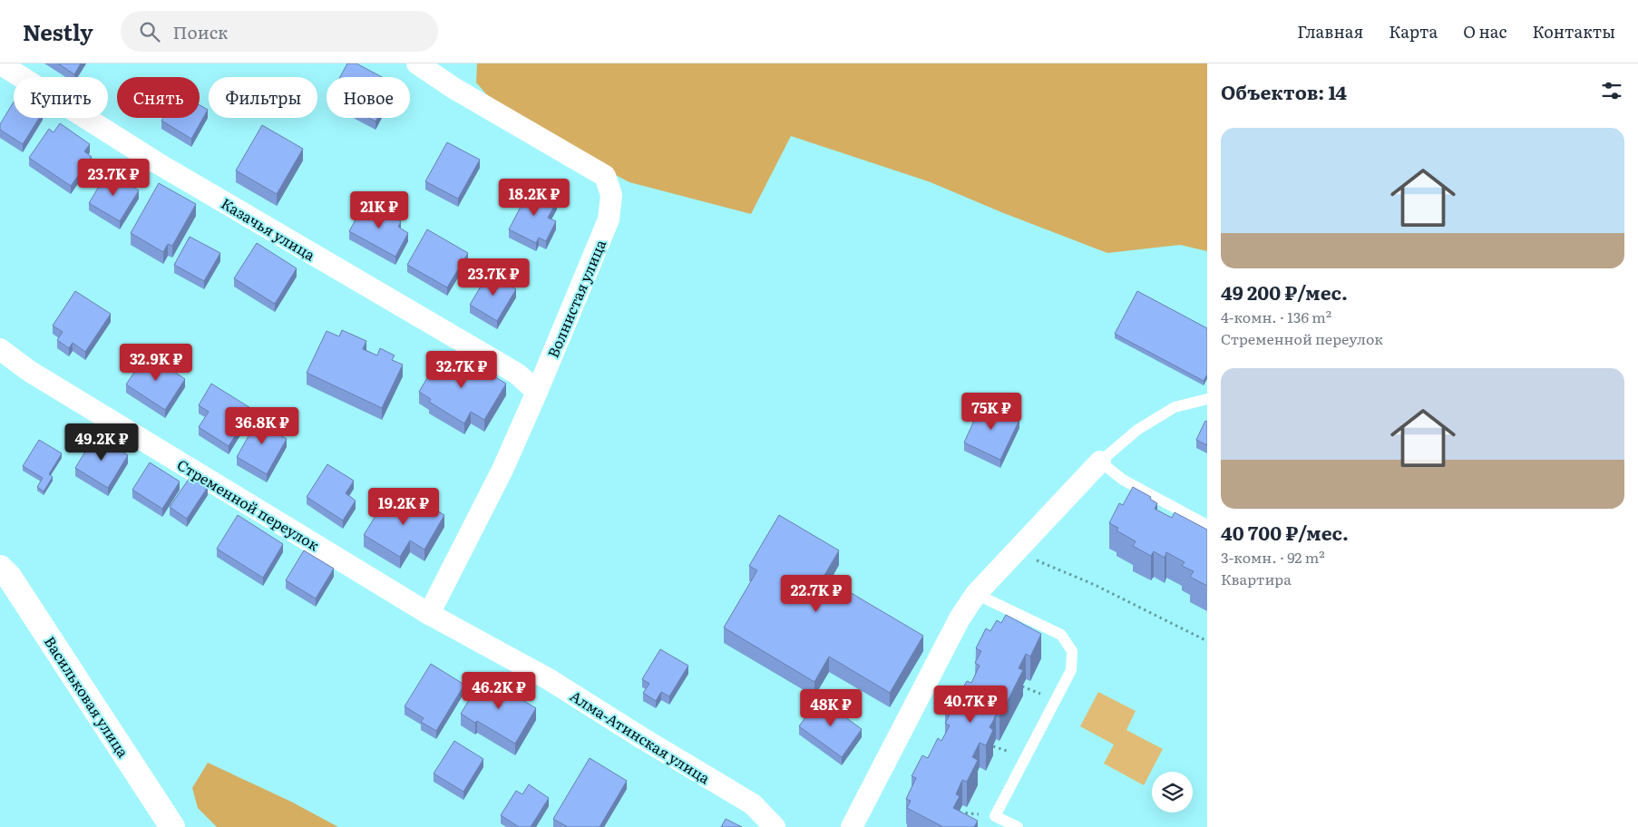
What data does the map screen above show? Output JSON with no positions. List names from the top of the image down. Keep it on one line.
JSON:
{"streets":{"street":["Казачья улица","Волнистая улица","Стременной переулок","Васильковая улица","Алма-Атинская улица"]},"crossings":[["Казачья улица","Волнистая улица"],["Волнистая улица","Стременной переулок"],["Волнистая улица","Алма-Атинская улица"],["Стременной переулок","Алма-Атинская улица"]],"page":{"header":"Nestly","search":"Поиск","nav":["Главная","Карта","О нас","Контакты"],"heading":"Объектов: 14","chip":["Купить","Снять","Фильтры","Новое"],"list":[{"name":"49 200 ₽/мес.","note":"4-комн. · 136 m² · Стременной переулок"},{"name":"40 700 ₽/мес.","note":"3-комн. · 92 m² · Квартира"}],"price":["23.7K ₽","18.2K ₽","21K ₽","23.7K ₽","32.9K ₽","32.7K ₽","75K ₽","36.8K ₽","49.2K ₽","19.2K ₽","22.7K ₽","46.2K ₽","40.7K ₽","48K ₽"]}}
